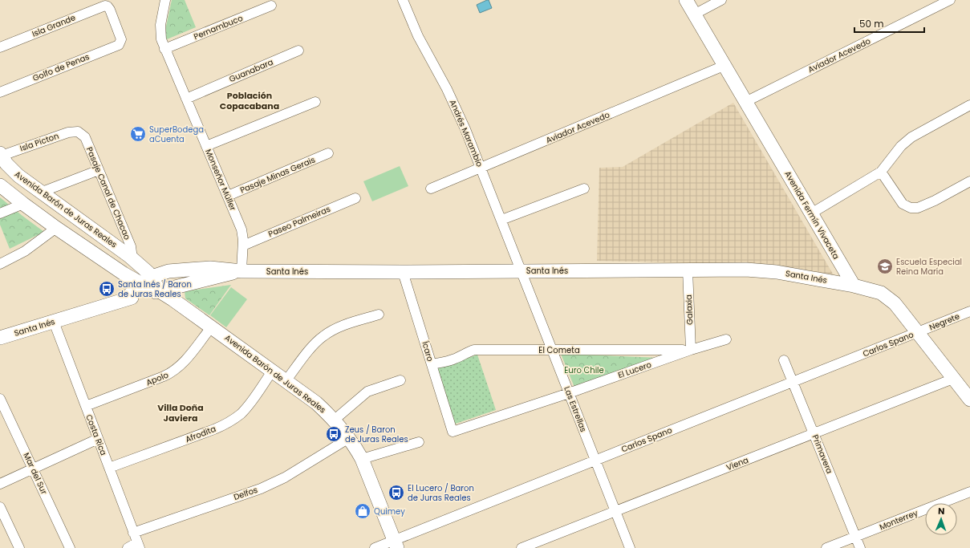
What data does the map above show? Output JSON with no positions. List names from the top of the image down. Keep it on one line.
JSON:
{"streets":{"street":["Isla Grande","Pernambuco","Aviador Acevedo","Golfo de Penas","Guanabara","Andrés Marambio","Isla Picton","Pasaje Minas Gerais","Monseñor Müller","Pasaje Canal de Chacao","Avenida Barón de Juras Reales","Avenida Fermín Vivaceta","Paseo Palmeiras","Santa Inés","Galaxia","Negrete","Carlos Spano","El Cometa","Ícaro","El Lucero","Apolo","Las Estrellas","Afrodita","Costa Rica","Primavera","Viena","Mar del Sur","Delfos","Monterrey"]},"crossings":[["Isla Grande","Golfo de Penas"],["Pernambuco","Monseñor Müller"],["Aviador Acevedo","Andrés Marambio"],["Aviador Acevedo","Avenida Fermín Vivaceta"],["Guanabara","Monseñor Müller"],["Andrés Marambio","Santa Inés"],["Andrés Marambio","Las Estrellas"],["Isla Picton","Pasaje Canal de Chacao"],["Isla Picton","Avenida Barón de Juras Reales"],["Pasaje Minas Gerais","Monseñor Müller"],["Monseñor Müller","Paseo Palmeiras"],["Monseñor Müller","Santa Inés"],["Pasaje Canal de Chacao","Avenida Barón de Juras Reales"],["Avenida Barón de Juras Reales","Santa Inés"],["Avenida Barón de Juras Reales","Carlos Spano"],["Avenida Barón de Juras Reales","Apolo"],["Avenida Barón de Juras Reales","Afrodita"],["Avenida Barón de Juras Reales","Delfos"],["Avenida Fermín Vivaceta","Santa Inés"],["Santa Inés","Galaxia"],["Santa Inés","Ícaro"],["Santa Inés","Las Estrellas"],["Santa Inés","Costa Rica"],["Galaxia","El Cometa"],["Galaxia","El Lucero"],["Negrete","Carlos Spano"],["Carlos Spano","Las Estrellas"],["Carlos Spano","Primavera"],["El Cometa","Ícaro"],["El Cometa","El Lucero"],["El Cometa","Las Estrellas"],["Ícaro","El Lucero"],["El Lucero","Las Estrellas"],["Apolo","Costa Rica"],["Las Estrellas","Viena"],["Afrodita","Costa Rica"],["Costa Rica","Delfos"],["Primavera","Viena"],["Primavera","Monterrey"]],"districts":["Población Copacabana","Villa Doña Javiera"],"parks":["Euro Chile"],"places":{"supermarket":["SuperBodega aCuenta"],"school or university":["Escuela Especial Reina María"],"bus stop":["Santa Inés / Baron de Juras Reales","Zeus / Baron de Juras Reales","El Lucero / Baron de Juras Reales"],"shop":["Quimey"]},"scale_bar":"50 m","north":"top"}
